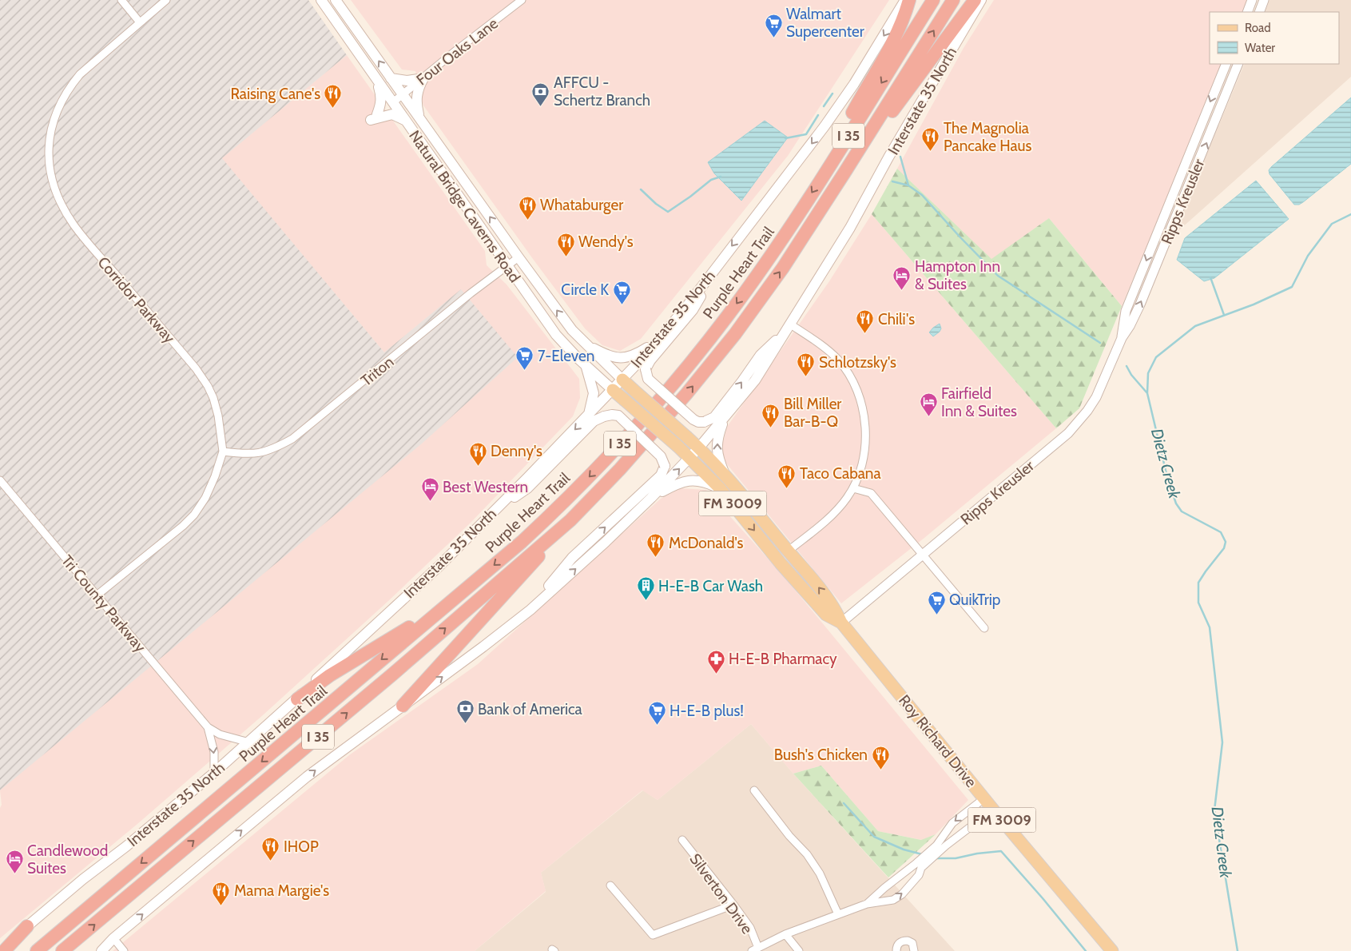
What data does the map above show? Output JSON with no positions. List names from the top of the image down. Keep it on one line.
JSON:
{"streets":{"highway":["I 35","Purple Heart Trail"],"main road":["Interstate 35 North","Natural Bridge Caverns Road","FM 3009","Roy Richard Drive"],"street":["Four Oaks Lane","Ripps Kreusler","Corridor Parkway","Triton","Tri County Parkway","Silverton Drive"]},"crossings":[["Four Oaks Lane","Natural Bridge Caverns Road"],["Interstate 35 North","Natural Bridge Caverns Road"],["Interstate 35 North","FM 3009"],["Interstate 35 North","Tri County Parkway"],["Interstate 35 North","Roy Richard Drive"],["Ripps Kreusler","Roy Richard Drive"],["Natural Bridge Caverns Road","Triton"],["Natural Bridge Caverns Road","FM 3009"],["Natural Bridge Caverns Road","Roy Richard Drive"],["Corridor Parkway","Triton"],["Corridor Parkway","Tri County Parkway"],["FM 3009","Roy Richard Drive"]],"water":["Dietz Creek"],"places":{"supermarket":["Walmart Supercenter","Circle K","7-Eleven","QuikTrip","H-E-B plus!"],"bank":["AFFCU - Schertz Branch","Bank of America"],"restaurant":["Raising Cane's","The Magnolia Pancake Haus","Whataburger","Wendy's","Chili's","Schlotzsky's","Bill Miller Bar-B-Q","Denny's","Taco Cabana","McDonald's","Bush's Chicken","IHOP","Mama Margie's"],"hotel":["Hampton Inn & Suites","Fairfield Inn & Suites","Best Western","Candlewood Suites"],"building":["H-E-B Car Wash"],"pharmacy":["H-E-B Pharmacy"]},"legend":["Road","Water"]}
